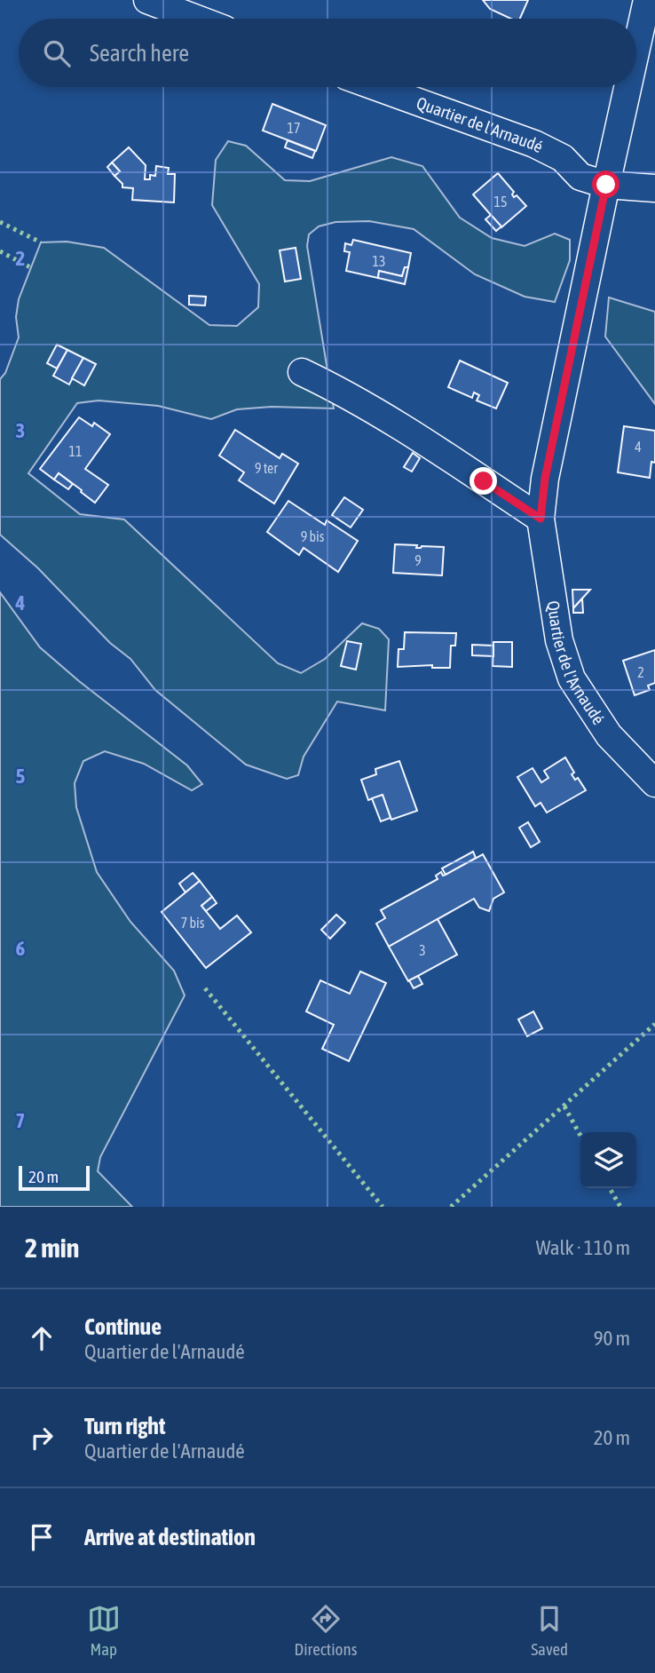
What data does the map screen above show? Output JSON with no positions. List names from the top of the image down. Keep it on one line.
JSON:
{"streets":{"street":["Quartier de l'Arnaudé"]},"house_numbers":["17","15","13","4","11","9 ter","9 bis","9","2","7 bis","3"],"scale_bar":"20 m","page":{"search":"Search here","scale":"20 m","heading":["2 min","Walk · 110 m"],"list":[["Continue","Quartier de l'Arnaudé","90 m"],["Turn right","Quartier de l'Arnaudé","20 m"],"Arrive at destination"],"nav":["Map","Directions","Saved"]},"grid":{"rows":["2","3","4","5","6","7"]}}
